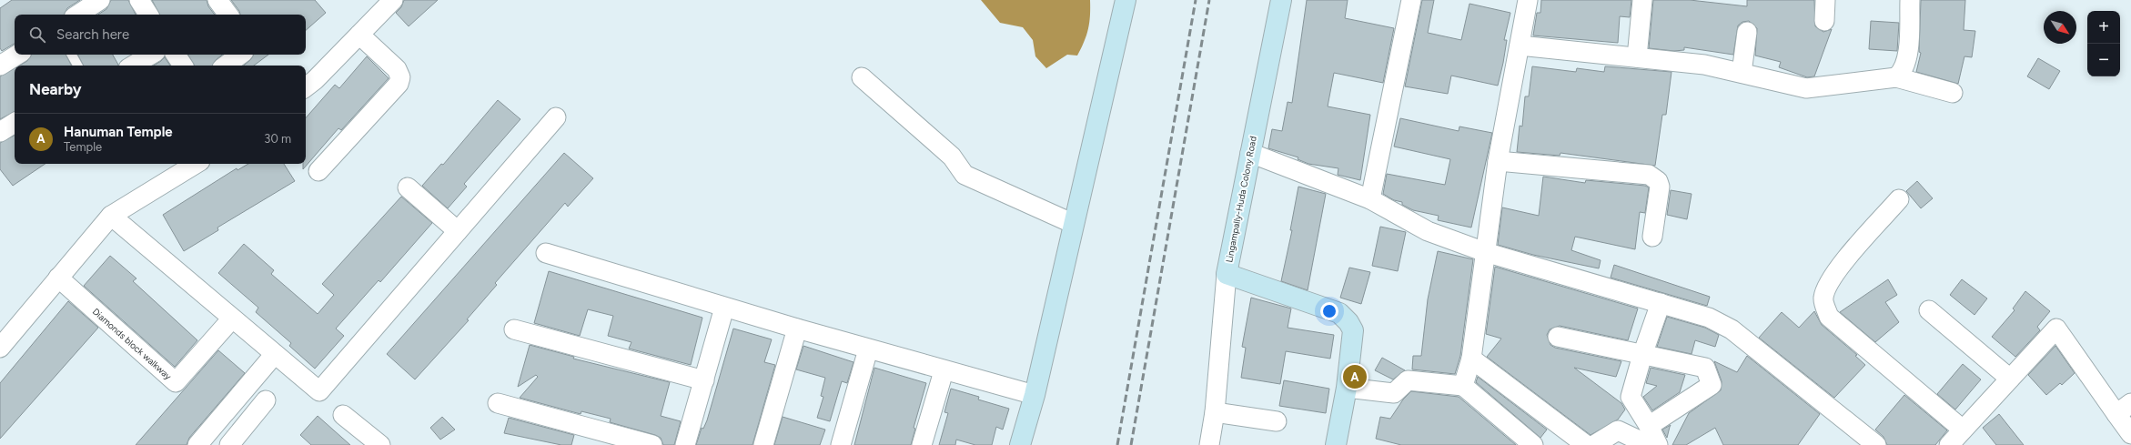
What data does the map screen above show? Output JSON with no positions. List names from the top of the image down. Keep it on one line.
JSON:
{"streets":{"street":["Lingampally-Huda Colony Road","Diamonds block walkway"]},"north":"bottom right","page":{"map_buttons":["+","−"],"search":"Search here","heading":"Nearby","list":[{"mark":"A","name":"Hanuman Temple","note":"Temple","value":"30 m"}],"pins":"A"}}
